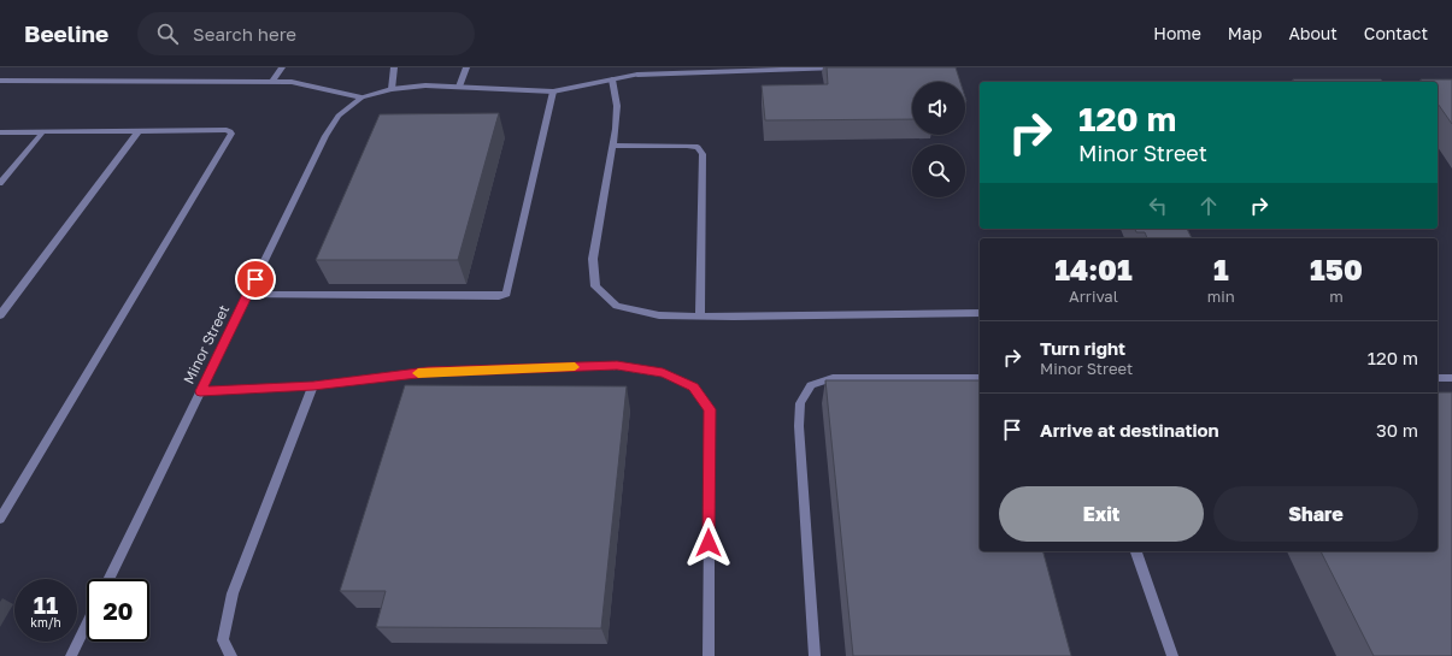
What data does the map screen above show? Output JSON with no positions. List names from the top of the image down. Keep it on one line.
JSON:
{"streets":{"street":["Minor Street"]},"page":{"header":"Beeline","search":"Search here","nav":["Home","Map","About","Contact"],"turn":["120 m","Minor Street"],"eta":["14:01","Arrival","1","min","150","m"],"list":[{"name":"Turn right","note":"Minor Street","value":"120 m"},{"name":"Arrive at destination","value":"30 m"}],"buttons":["Exit","Share"],"speed":"11 km/h","limit":"20"}}
